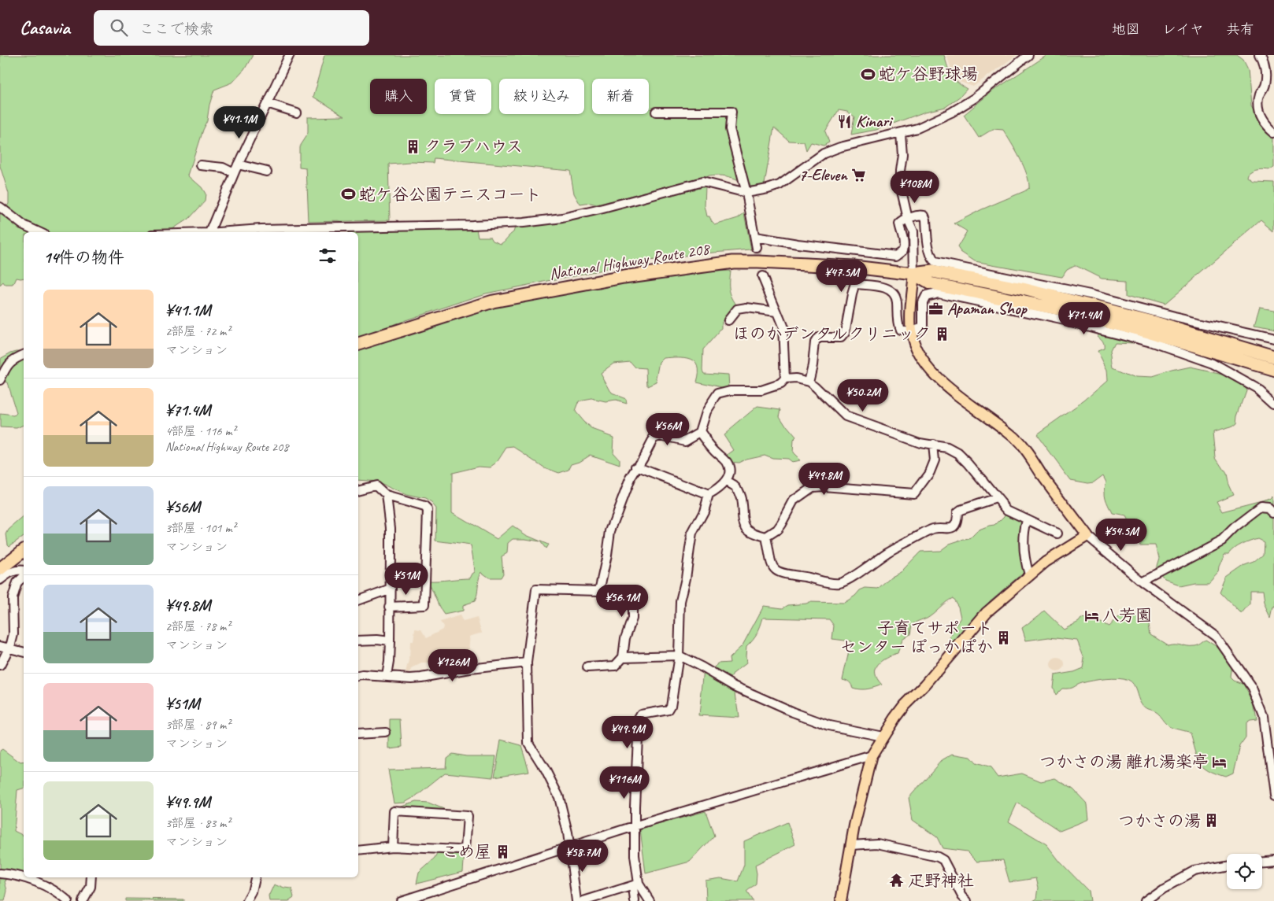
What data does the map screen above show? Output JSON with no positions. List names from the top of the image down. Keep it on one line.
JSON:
{"streets":{"highway":["National Highway Route 208"]},"places":{"sports":["蛇ケ谷野球場","蛇ケ谷公園テニスコート"],"restaurant":["Kinari"],"building":["クラブハウス","ほのかデンタルクリニック","子育てサポート センター ぽっかぽか","つかさの湯","こめ屋"],"supermarket":["7-Eleven"],"office":["Apaman Shop"],"hotel":["八芳園","つかさの湯 離れ湯楽亭"],"temple":["疋野神社"]},"page":{"header":"Casavia","search":"ここで検索","nav":["地図","レイヤ","共有"],"chip":["購入","賃貸","絞り込み","新着"],"price":["¥41.1M","¥108M","¥47.5M","¥71.4M","¥50.2M","¥56M","¥49.8M","¥54.5M","¥51M","¥56.1M","¥126M","¥49.9M","¥116M","¥58.7M"],"heading":"14件の物件","list":[{"name":"¥41.1M","note":"2部屋 · 72 m² · マンション"},{"name":"¥71.4M","note":"4部屋 · 116 m² · National Highway Route 208"},{"name":"¥56M","note":"3部屋 · 101 m² · マンション"},{"name":"¥49.8M","note":"2部屋 · 78 m² · マンション"},{"name":"¥51M","note":"3部屋 · 89 m² · マンション"},{"name":"¥49.9M","note":"3部屋 · 83 m² · マンション"}]}}
